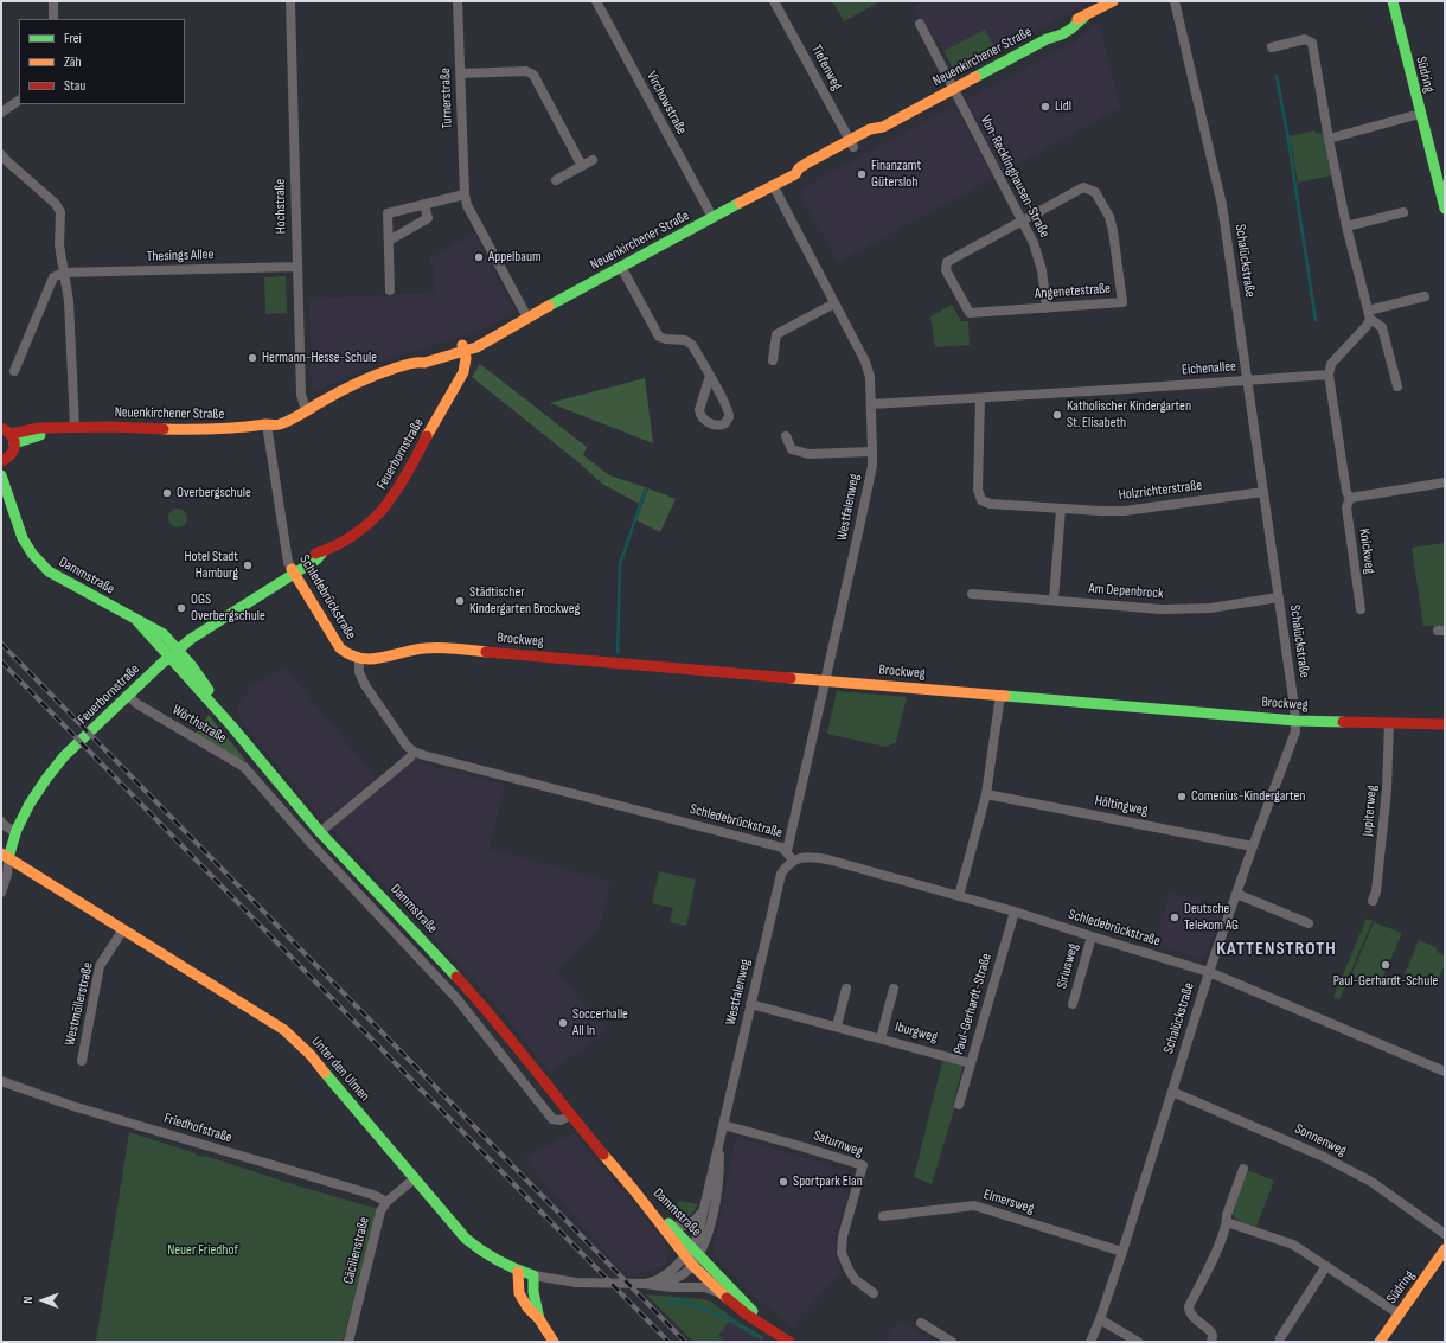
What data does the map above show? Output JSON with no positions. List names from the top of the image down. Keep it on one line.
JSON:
{"streets":{"main road":["Neuenkirchener Straße","Südring","Feuerbornstraße","Dammstraße","Schledebrückstraße","Brockweg","Unter den Ulmen"],"street":["Tiefenweg","Turnerstraße","Virchowstraße","Von-Recklinghausen-Straße","Hochstraße","Thesings Allee","Schalückstraße","Angenetestraße","Eichenallee","Holzrichterstraße","Westfalenweg","Knickweg","Am Depenbrock","Wörthstraße","Höltingweg","Jupiterweg","Siriusweg","Westmöllerstraße","Paul-Gerhardt-Straße","Iburgweg","Friedhofstraße","Sonnenweg","Saturnweg","Elmersweg","Cäcilienstraße"]},"crossings":[["Neuenkirchener Straße","Tiefenweg"],["Neuenkirchener Straße","Turnerstraße"],["Neuenkirchener Straße","Virchowstraße"],["Neuenkirchener Straße","Von-Recklinghausen-Straße"],["Neuenkirchener Straße","Hochstraße"],["Neuenkirchener Straße","Feuerbornstraße"],["Neuenkirchener Straße","Westfalenweg"],["Neuenkirchener Straße","Schledebrückstraße"],["Von-Recklinghausen-Straße","Angenetestraße"],["Hochstraße","Thesings Allee"],["Schalückstraße","Eichenallee"],["Schalückstraße","Holzrichterstraße"],["Schalückstraße","Am Depenbrock"],["Schalückstraße","Schledebrückstraße"],["Schalückstraße","Brockweg"],["Schalückstraße","Höltingweg"],["Schalückstraße","Sonnenweg"],["Schalückstraße","Elmersweg"],["Eichenallee","Holzrichterstraße"],["Eichenallee","Westfalenweg"],["Feuerbornstraße","Dammstraße"],["Feuerbornstraße","Schledebrückstraße"],["Feuerbornstraße","Wörthstraße"],["Feuerbornstraße","Unter den Ulmen"],["Westfalenweg","Dammstraße"],["Westfalenweg","Schledebrückstraße"],["Westfalenweg","Brockweg"],["Westfalenweg","Iburgweg"],["Westfalenweg","Unter den Ulmen"],["Westfalenweg","Saturnweg"],["Dammstraße","Wörthstraße"],["Dammstraße","Unter den Ulmen"],["Schledebrückstraße","Brockweg"],["Schledebrückstraße","Siriusweg"],["Schledebrückstraße","Paul-Gerhardt-Straße"],["Brockweg","Jupiterweg"],["Westmöllerstraße","Unter den Ulmen"],["Paul-Gerhardt-Straße","Iburgweg"],["Unter den Ulmen","Cäcilienstraße"],["Friedhofstraße","Cäcilienstraße"]],"districts":["KATTENSTROTH"],"parks":["Neuer Friedhof"],"places":["Lidl","Finanzamt Gütersloh","Appelbaum","Hermann-Hesse-Schule","Katholischer Kindergarten St. Elisabeth","Overbergschule","Hotel Stadt Hamburg","Städtischer Kindergarten Brockweg","OGS Overbergschule","Comenius-Kindergarten","Deutsche Telekom AG","Paul-Gerhardt-Schule","Soccerhalle All In","Sportpark Elan"],"legend":["Frei","Zäh","Stau"],"north":"left"}
